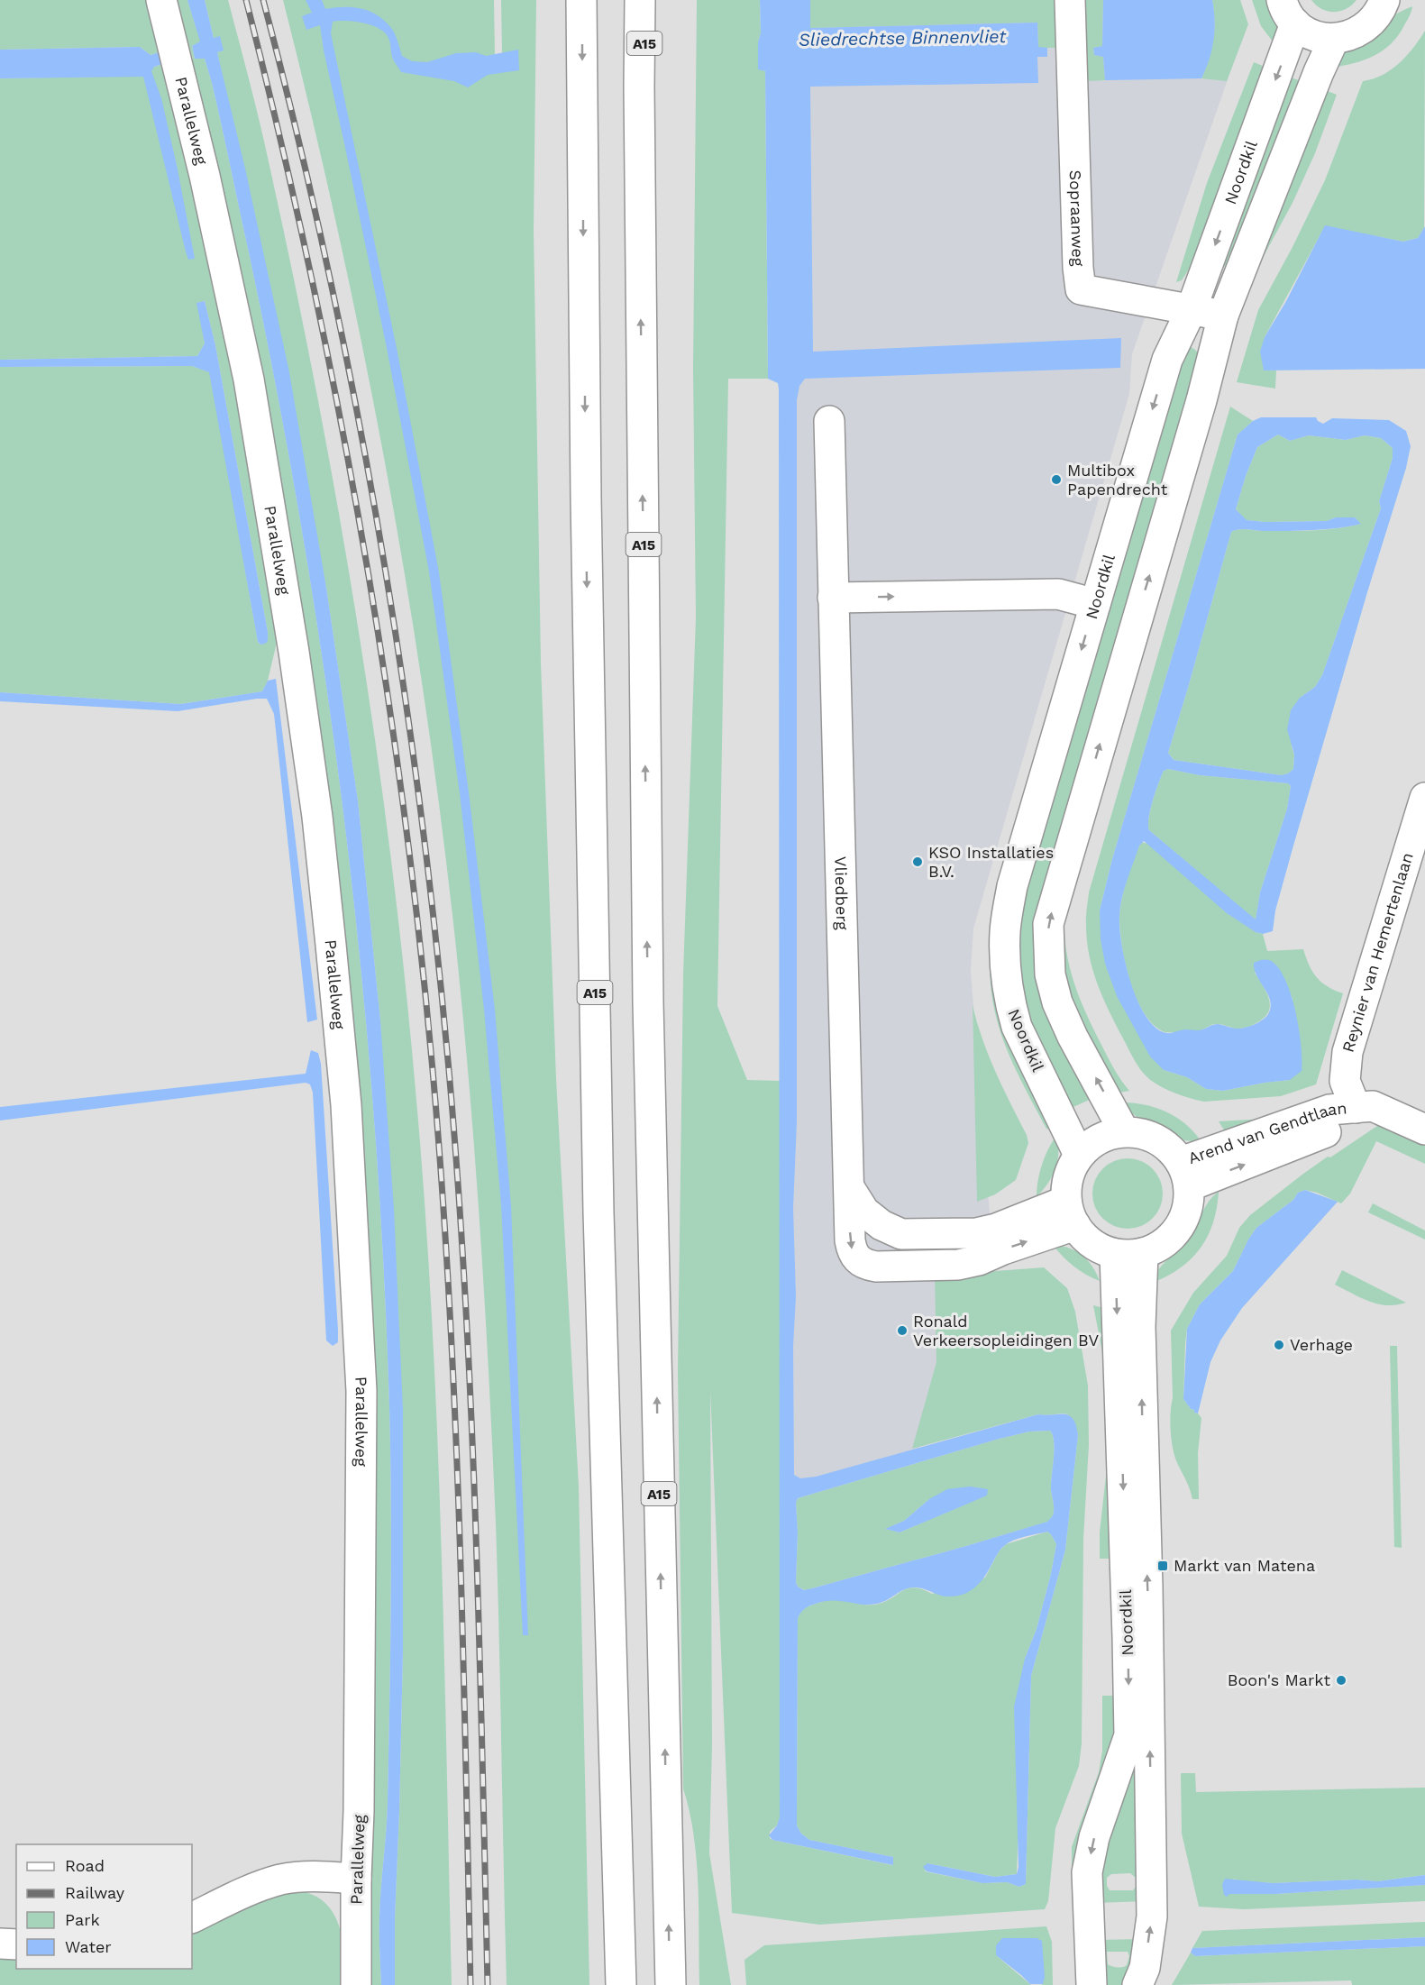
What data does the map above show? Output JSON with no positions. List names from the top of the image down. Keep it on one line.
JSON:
{"streets":{"main road":["A15","Parallelweg","Noordkil","Sopraanweg","Vliedberg","Reynier van Hemertenlaan","Arend van Gendtlaan"]},"crossings":[["Noordkil","Sopraanweg"],["Noordkil","Vliedberg"],["Noordkil","Arend van Gendtlaan"],["Vliedberg","Arend van Gendtlaan"],["Reynier van Hemertenlaan","Arend van Gendtlaan"]],"water":["Sliedrechtse Binnenvliet"],"places":{"other":["Multibox Papendrecht","KSO Installaties B.V.","Ronald Verkeersopleidingen BV","Verhage","Boon's Markt"],"transit":["Markt van Matena"]},"legend":["Road","Railway","Park","Water"]}
